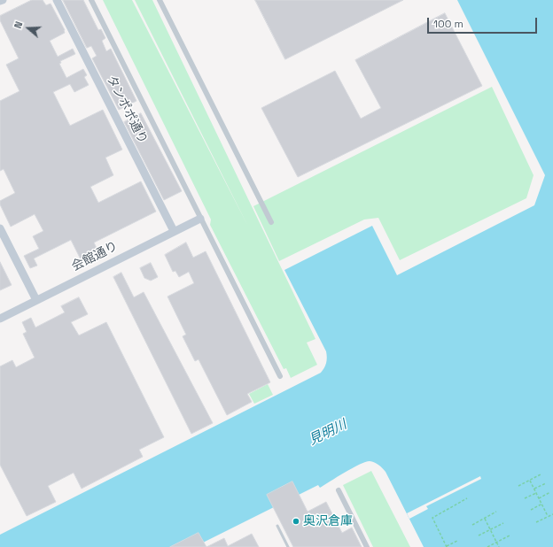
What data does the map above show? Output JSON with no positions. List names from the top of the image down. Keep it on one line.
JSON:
{"streets":{"street":["タンポポ通り","会館通り"]},"crossings":[["タンポポ通り","会館通り"]],"water":["見明川"],"places":["奥沢倉庫"],"scale_bar":"100 m","north":"left"}
